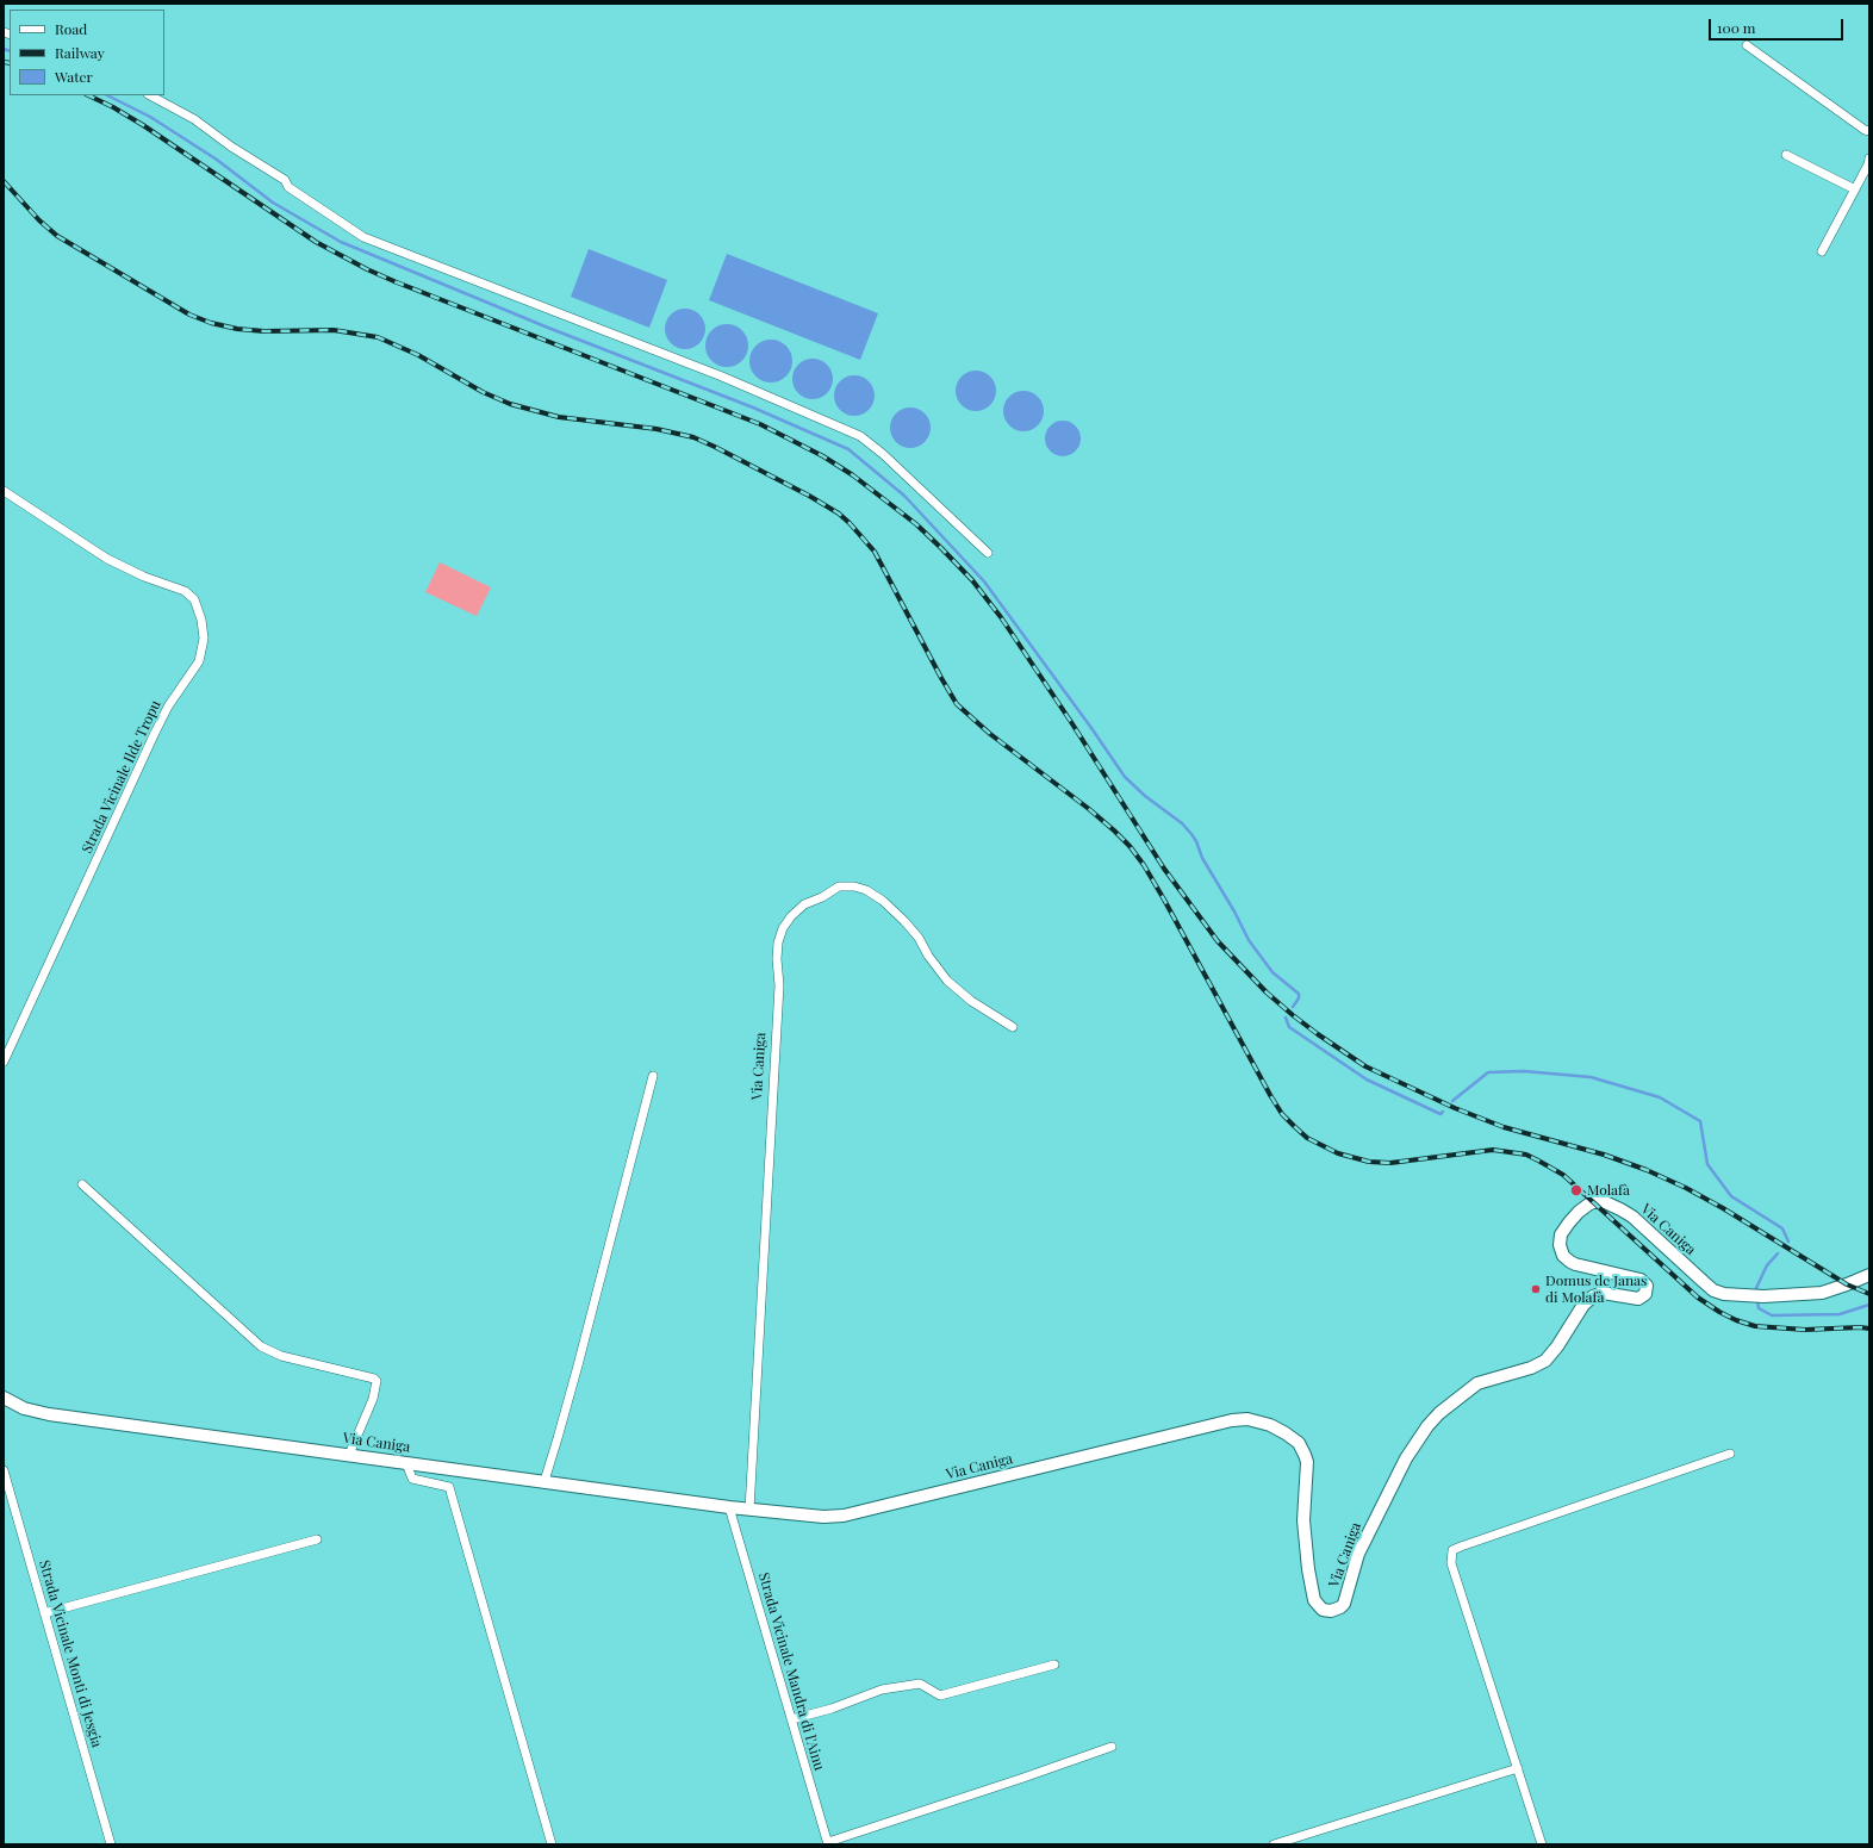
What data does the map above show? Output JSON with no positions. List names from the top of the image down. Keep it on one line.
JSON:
{"streets":{"street":["Strada Vicinale Ilde Tropu","Via Caniga","Strada Vicinale Monti di Jesgia","Strada Vicinale Mandra di l'Ainu"]},"crossings":[["Via Caniga","Strada Vicinale Mandra di l'Ainu"]],"places":["Molafà","Domus de Janas di Molafà"],"legend":["Road","Railway","Water"],"scale_bar":"100 m"}
